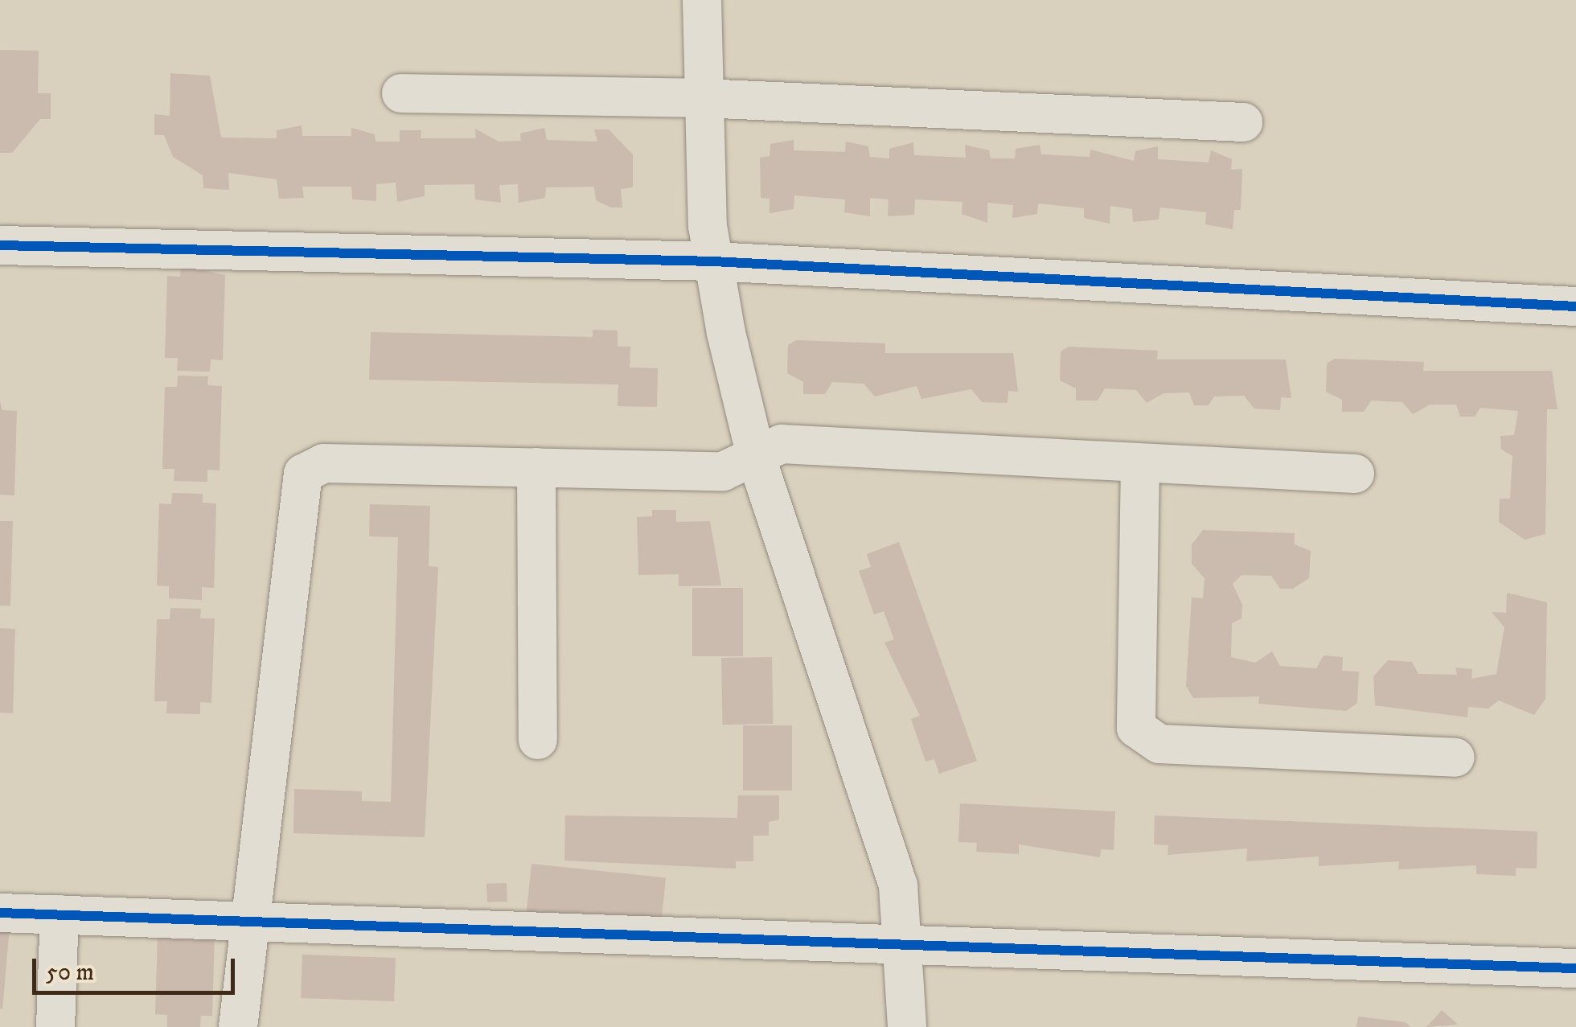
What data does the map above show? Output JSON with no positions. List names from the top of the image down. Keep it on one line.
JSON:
{"scale_bar":"50 m"}
